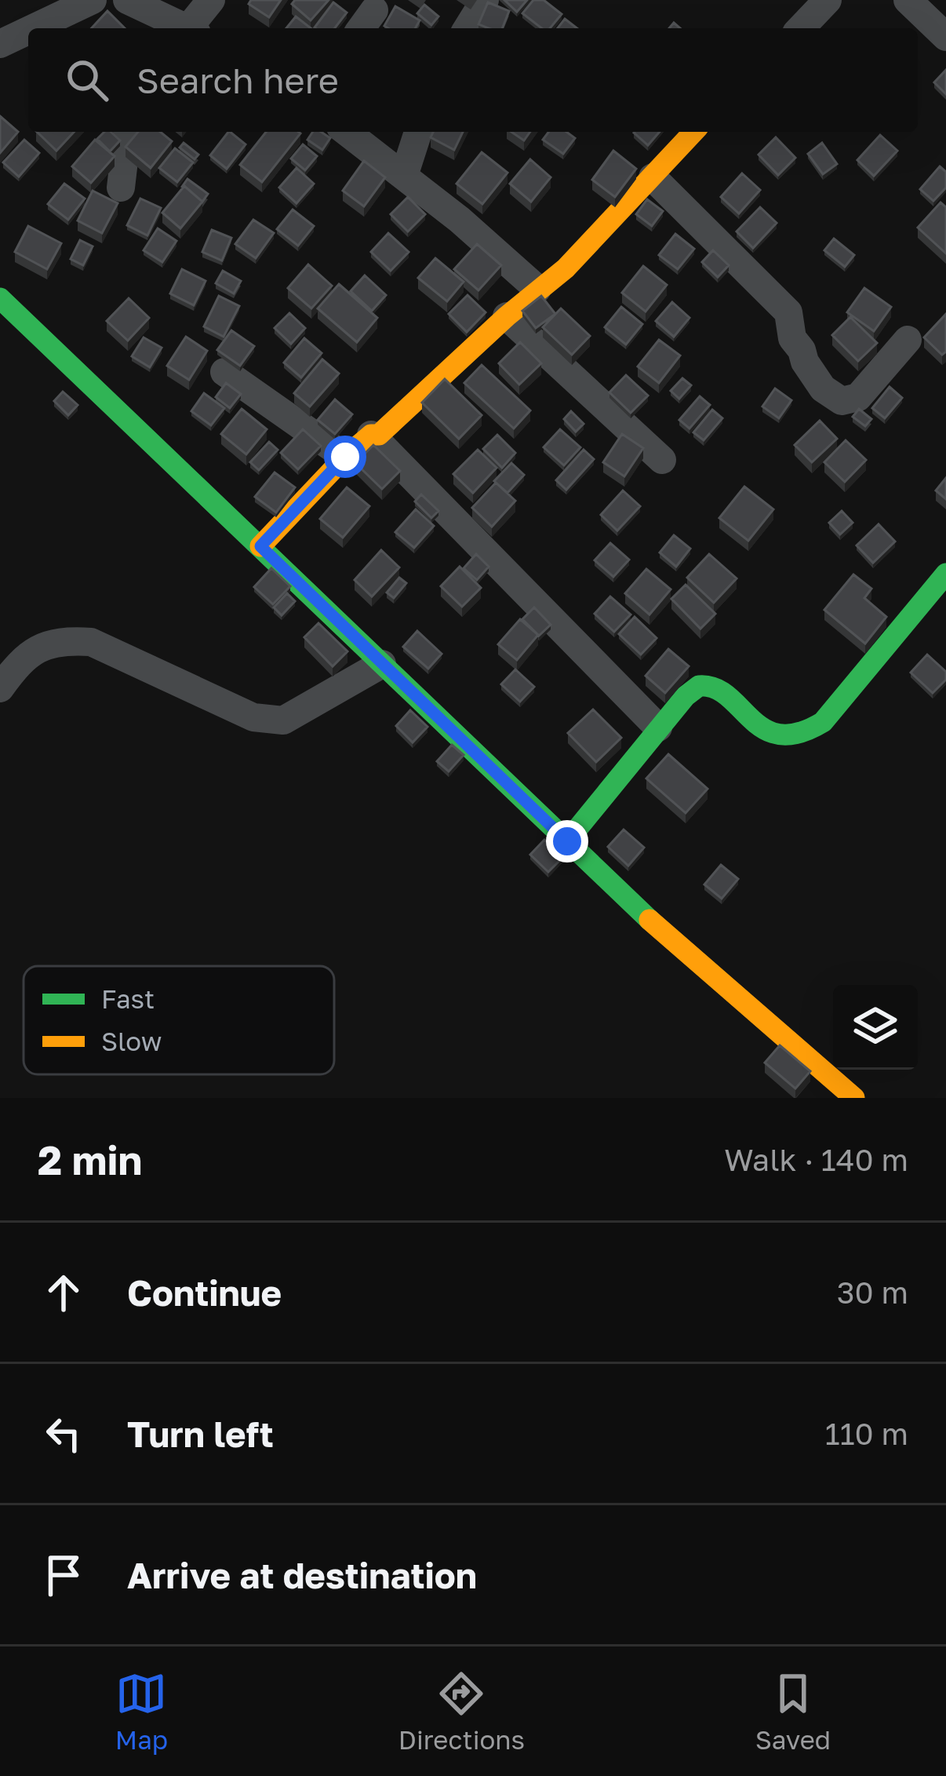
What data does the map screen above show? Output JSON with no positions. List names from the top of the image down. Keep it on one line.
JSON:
{"legend":["Fast","Slow"],"page":{"search":"Search here","heading":["2 min","Walk · 140 m"],"list":[["Continue","30 m"],["Turn left","110 m"],"Arrive at destination"],"nav":["Map","Directions","Saved"]}}
